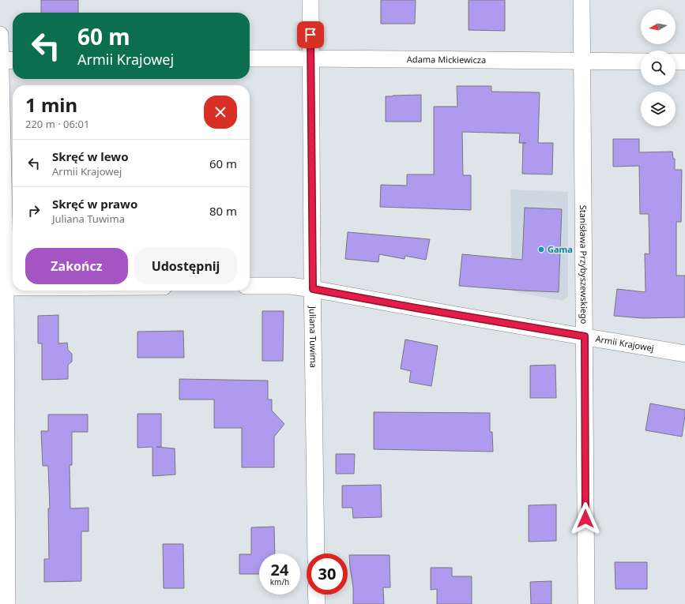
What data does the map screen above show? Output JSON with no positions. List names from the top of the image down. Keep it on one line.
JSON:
{"streets":{"street":["Adama Mickiewicza","Stanisława Przybyszewskiego","Juliana Tuwima","Armii Krajowej"]},"crossings":[["Adama Mickiewicza","Stanisława Przybyszewskiego"],["Adama Mickiewicza","Juliana Tuwima"],["Stanisława Przybyszewskiego","Armii Krajowej"],["Juliana Tuwima","Armii Krajowej"]],"places":["Gama"],"north":"left","page":{"turn":["60 m","Armii Krajowej"],"heading":["1 min","220 m · 06:01"],"list":[{"name":"Skręć w lewo","note":"Armii Krajowej","value":"60 m"},{"name":"Skręć w prawo","note":"Juliana Tuwima","value":"80 m"}],"buttons":["Zakończ","Udostępnij"],"speed":"24 km/h","limit":"30"}}
